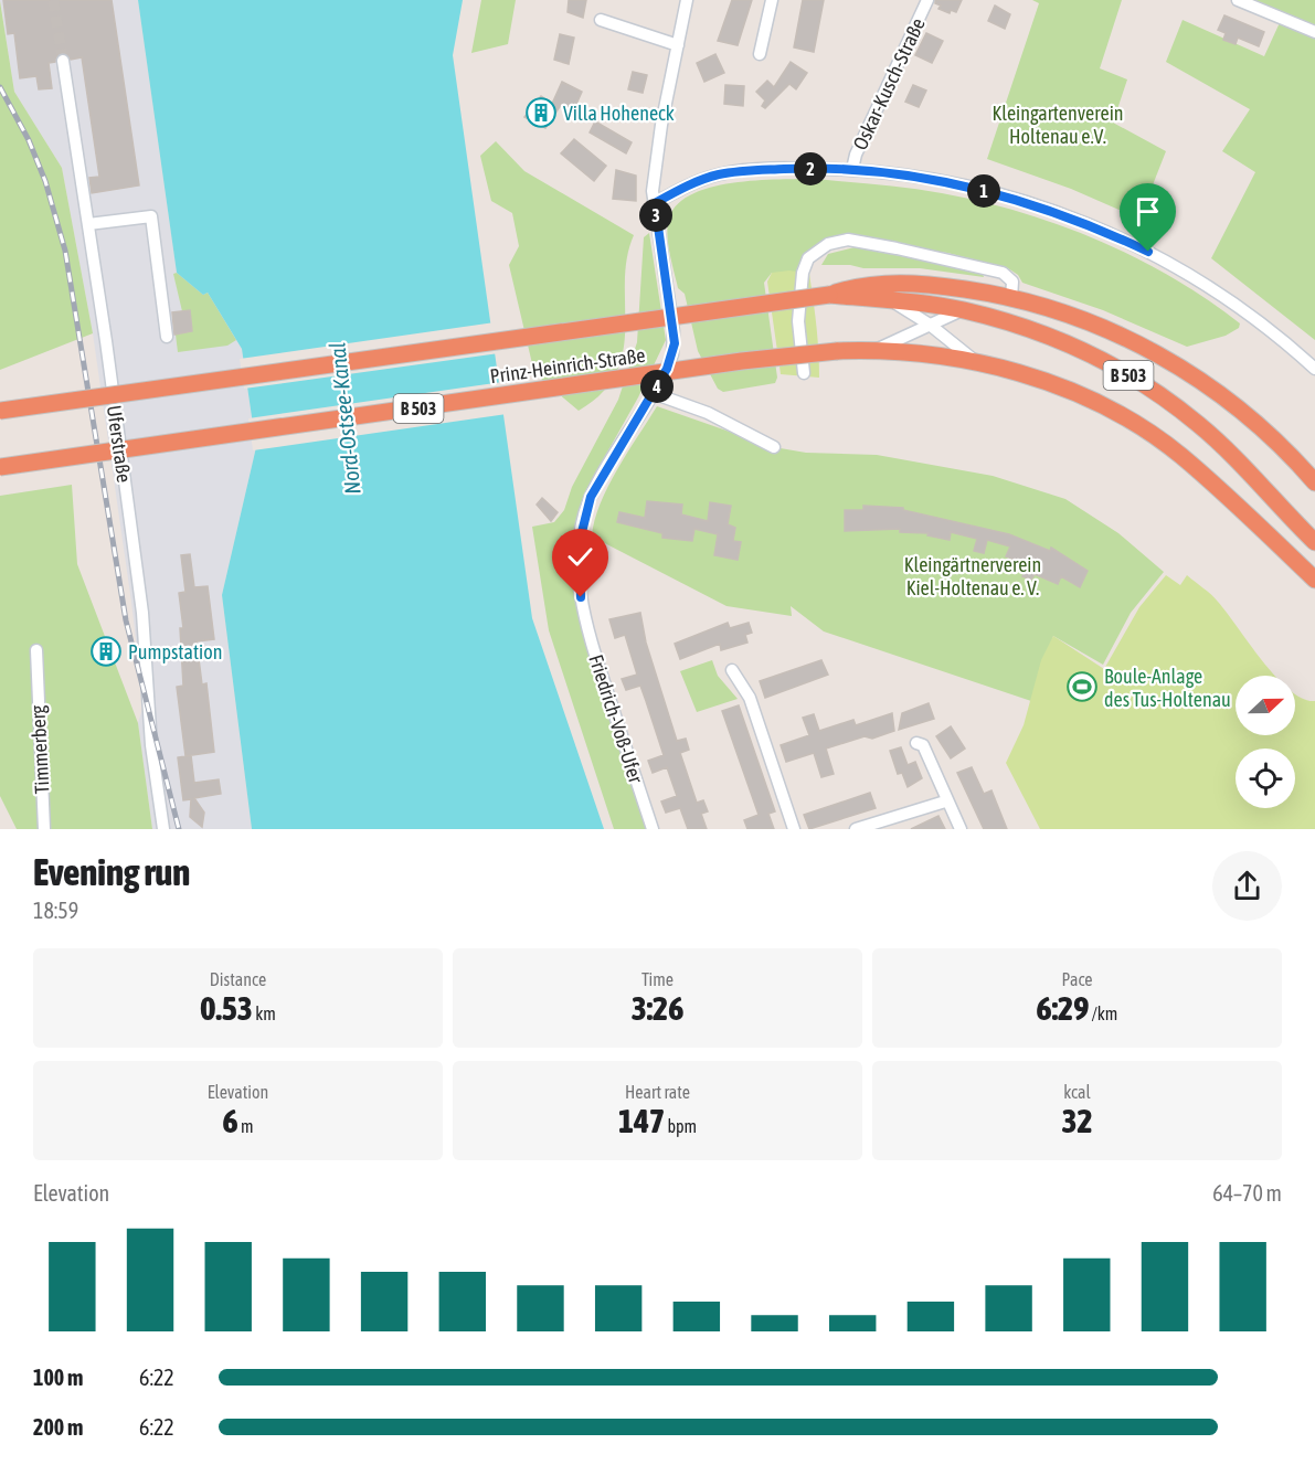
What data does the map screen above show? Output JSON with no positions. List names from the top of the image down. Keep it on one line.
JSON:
{"streets":{"highway":["Prinz-Heinrich-Straße","B 503"],"street":["Oskar-Kusch-Straße","Uferstraße","Friedrich-Voß-Ufer","Timmerberg"]},"crossings":[["Oskar-Kusch-Straße","Friedrich-Voß-Ufer"],["Prinz-Heinrich-Straße","B 503"]],"water":["Nord-Ostsee-Kanal"],"parks":["Kleingartenverein Holtenau e.V.","Kleingärtnerverein Kiel-Holtenau e. V."],"places":{"building":["Villa Hoheneck","Pumpstation"],"sports":["Boule-Anlage des Tus-Holtenau"]},"north":"right","page":{"pins":["2","1","3","4"],"heading":["Evening run","18:59"],"stats":[["Distance","0.53 km"],["Time","3:26"],["Pace","6:29 /km"],["Elevation","6 m"],["Heart rate","147 bpm"],["kcal","32"]],"chart":["Elevation","64–70 m"],"list":[{"name":"100 m","note":"6:22"},{"name":"200 m","note":"6:22"}]}}
